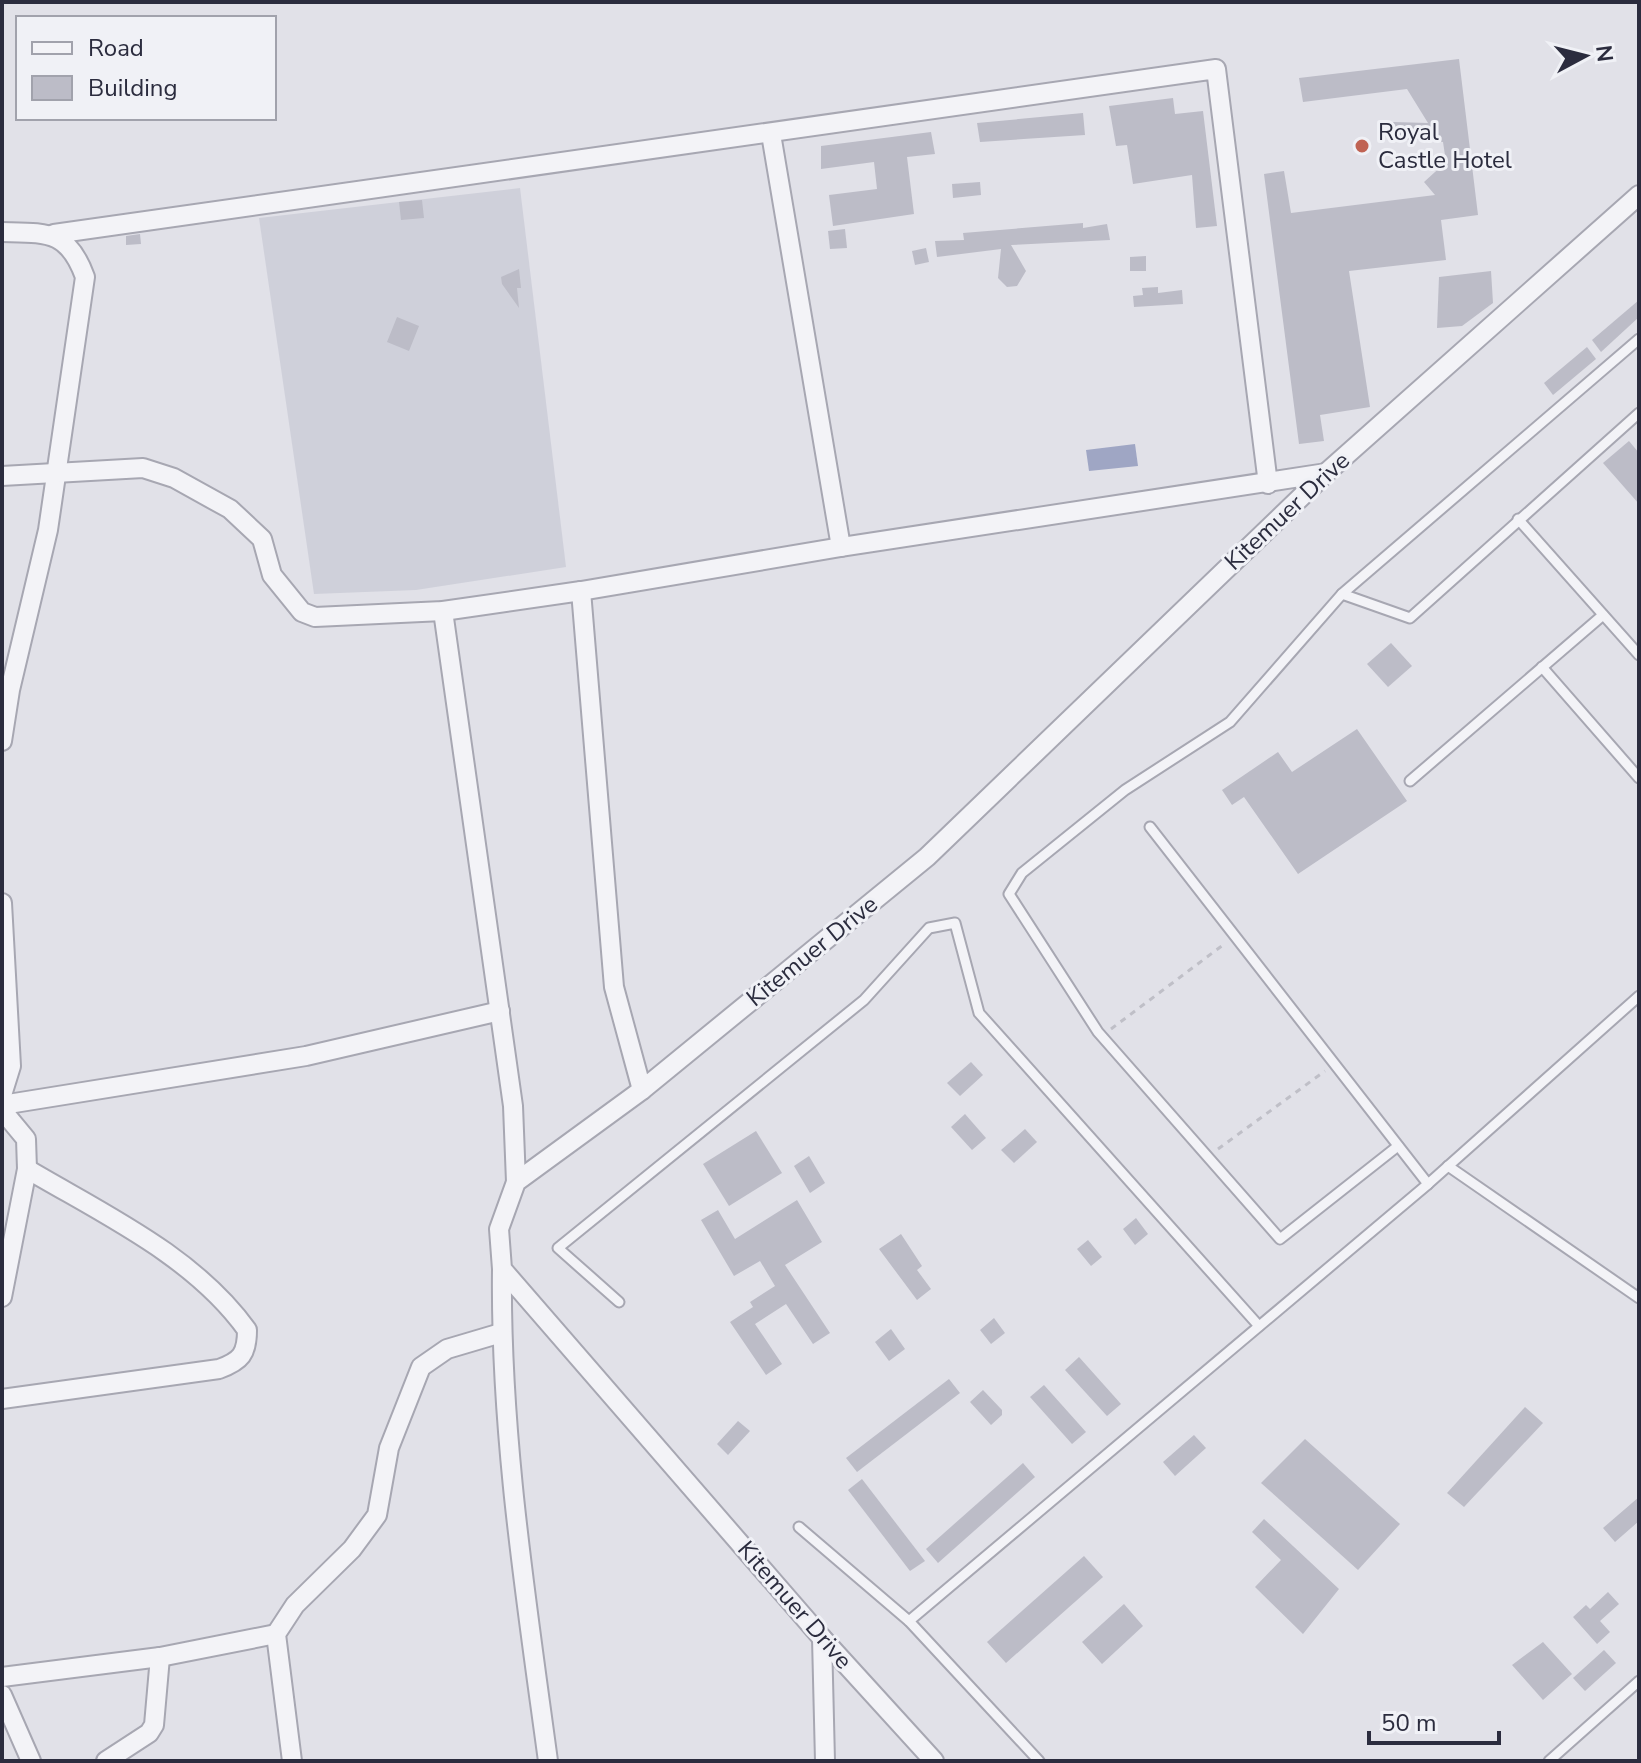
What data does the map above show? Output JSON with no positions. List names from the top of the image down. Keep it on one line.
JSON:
{"streets":{"street":["Kitemuer Drive"]},"places":["Royal Castle Hotel"],"legend":["Road","Building"],"scale_bar":"50 m","north":"right"}
